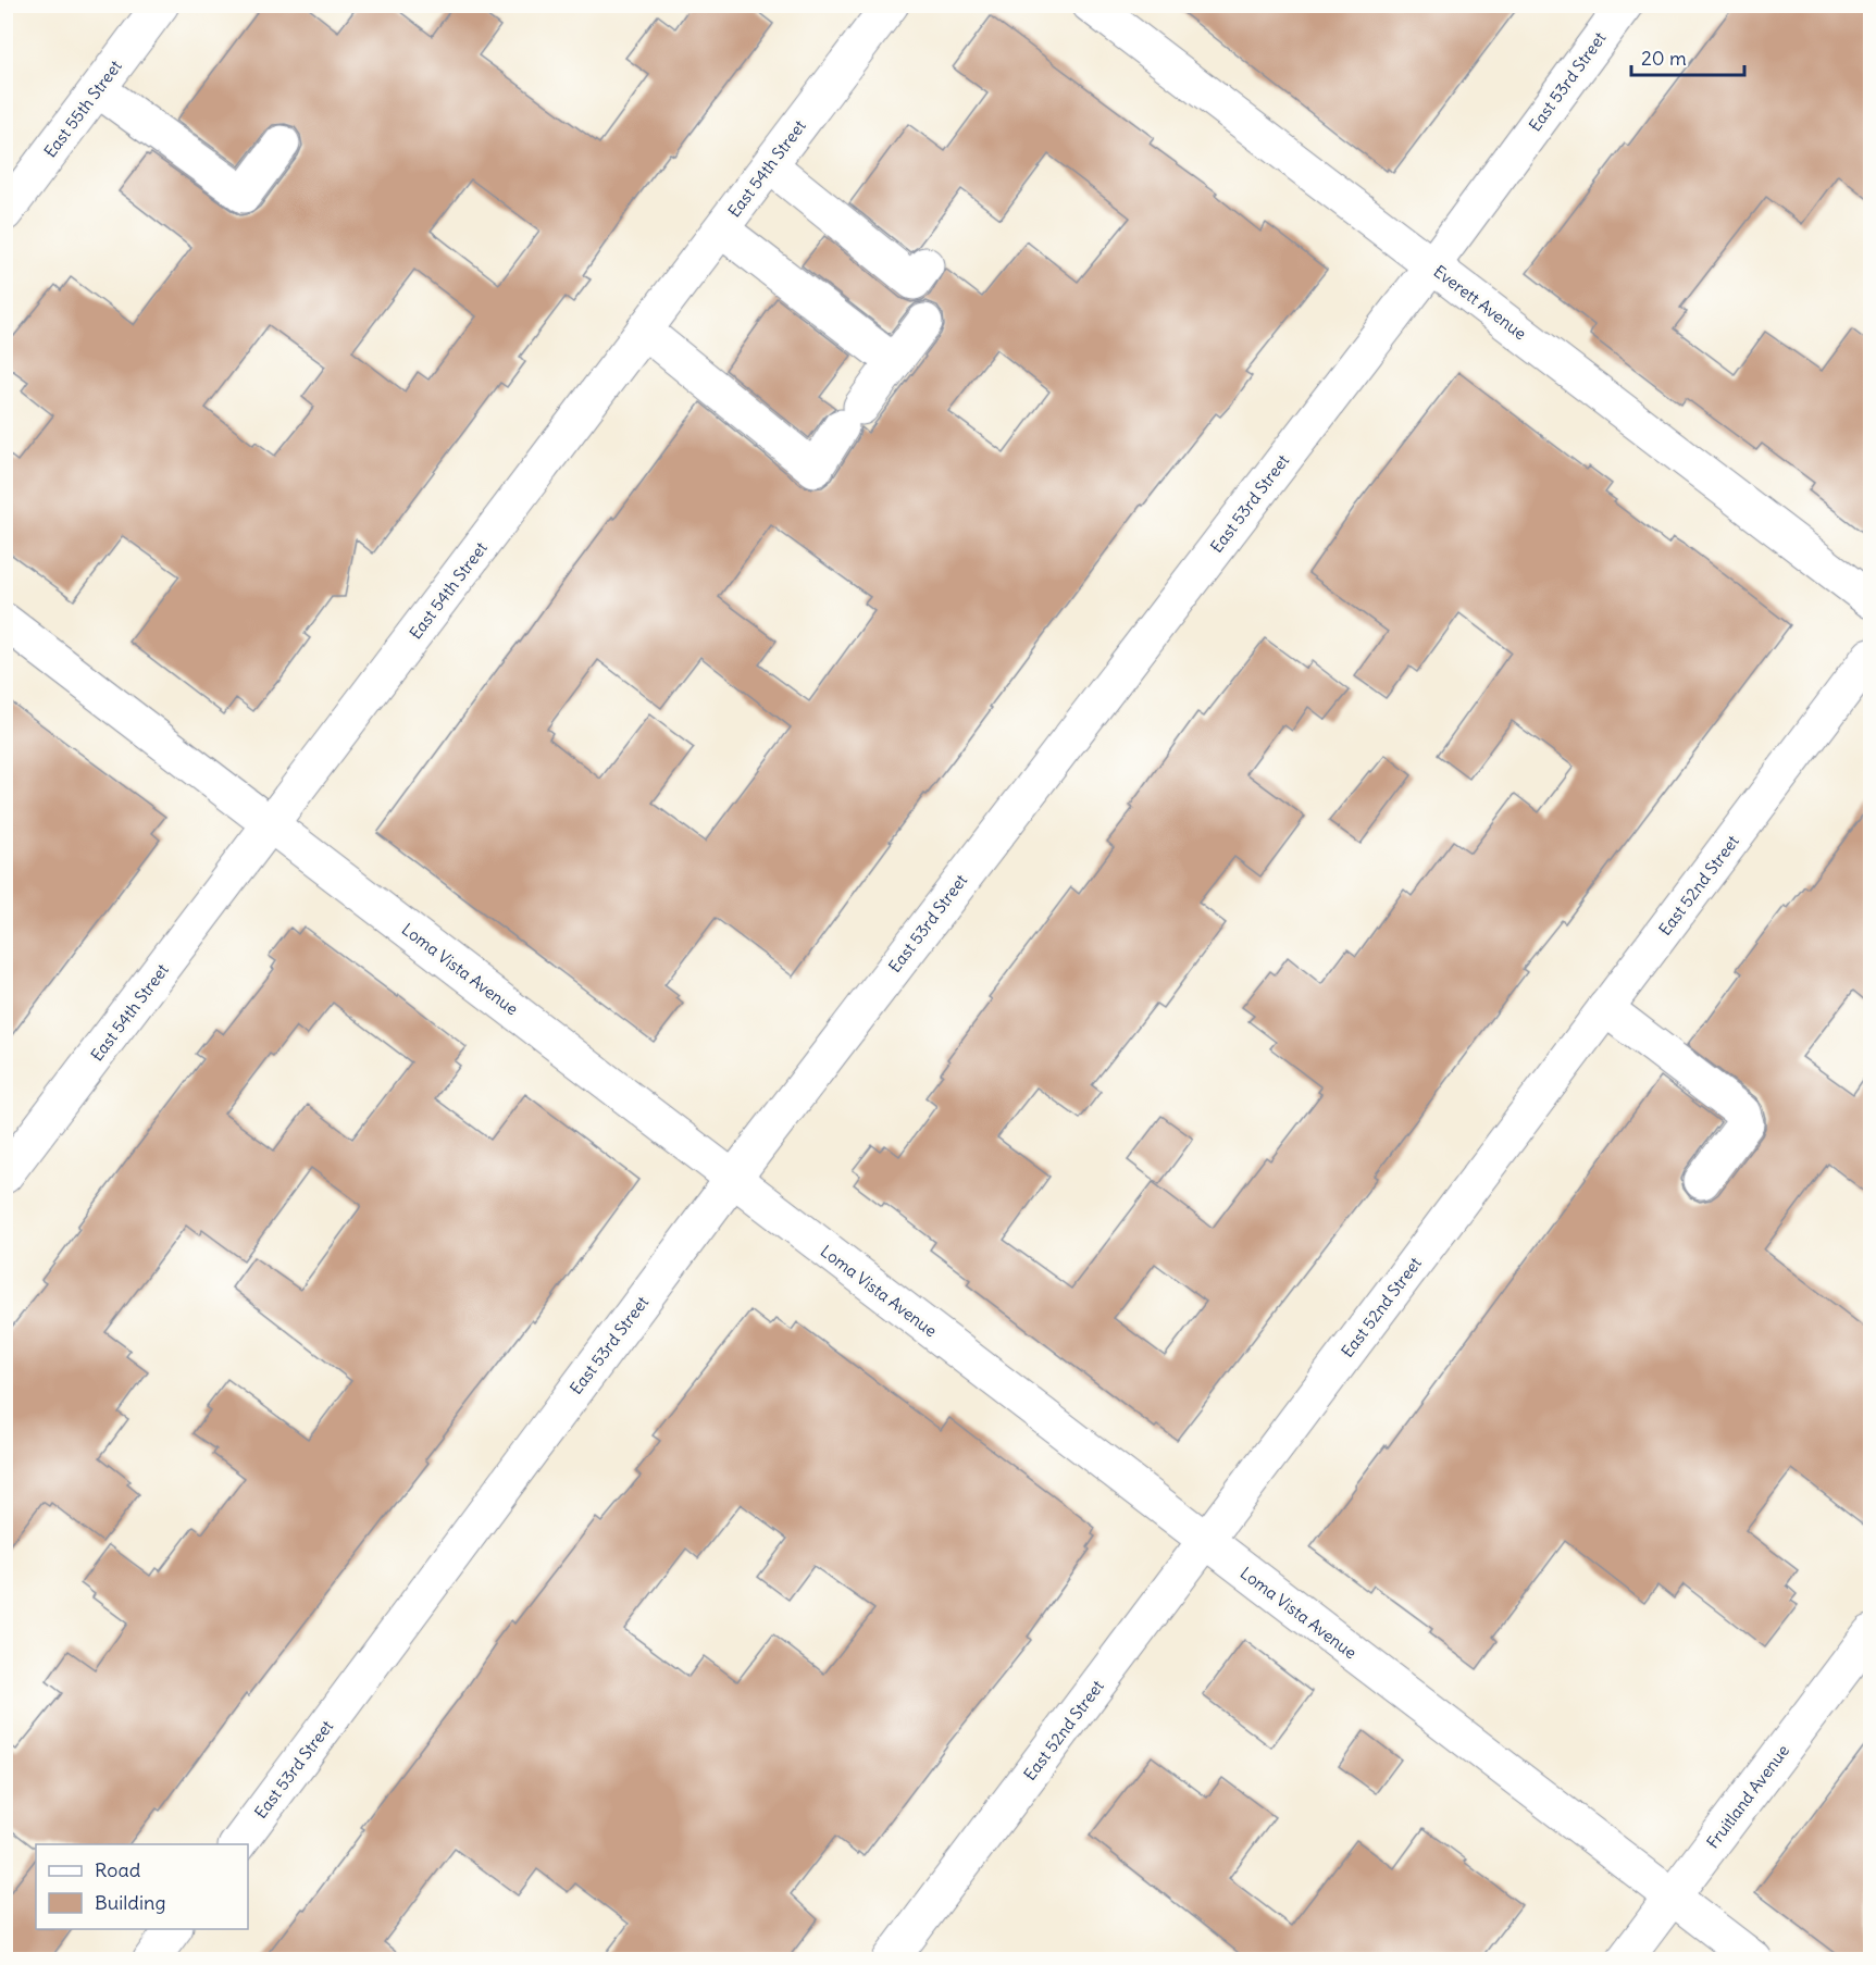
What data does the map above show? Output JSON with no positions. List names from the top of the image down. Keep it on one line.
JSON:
{"streets":{"street":["East 53rd Street","East 55th Street","East 54th Street","Everett Avenue","East 52nd Street","Loma Vista Avenue","Fruitland Avenue"]},"crossings":[["East 53rd Street","Everett Avenue"],["East 53rd Street","Loma Vista Avenue"],["East 54th Street","Loma Vista Avenue"],["East 52nd Street","Loma Vista Avenue"],["Loma Vista Avenue","Fruitland Avenue"]],"legend":["Road","Building"],"scale_bar":"20 m"}
